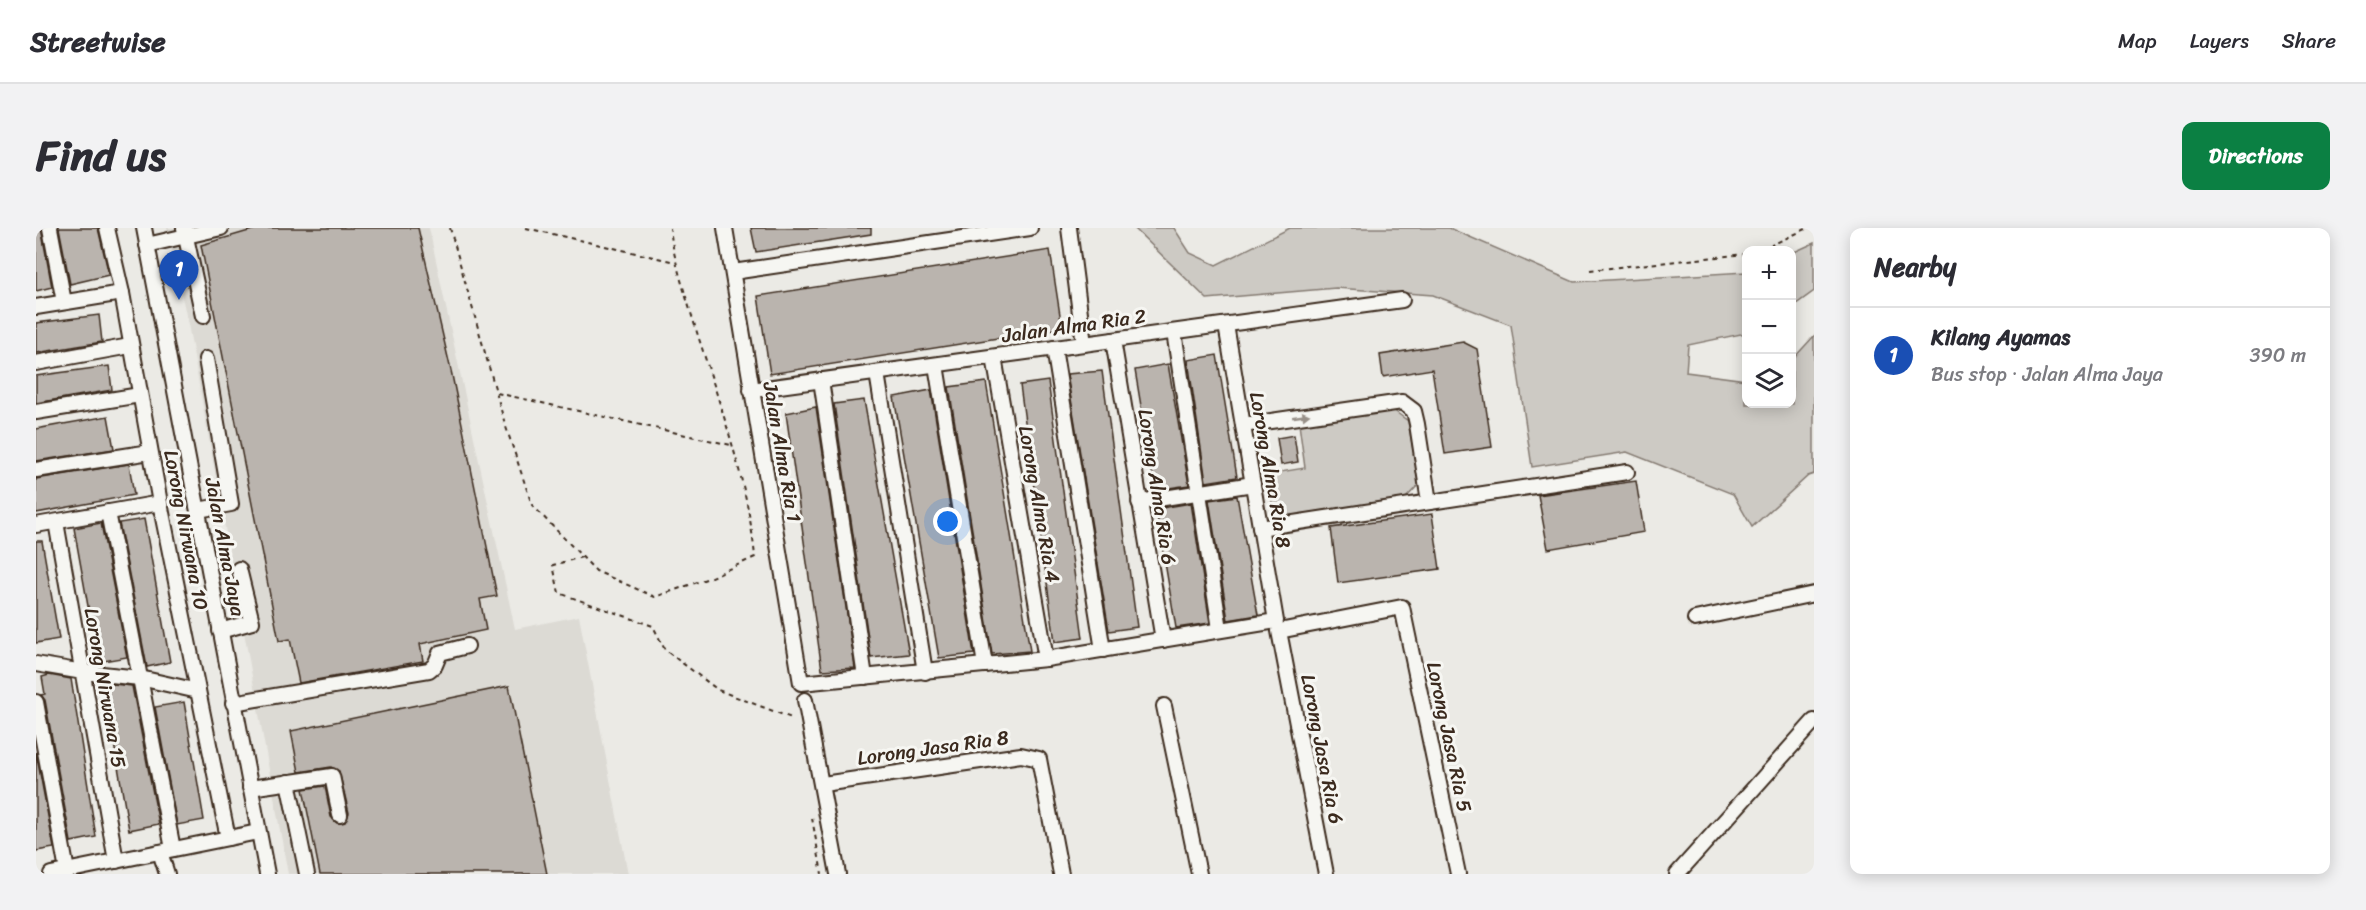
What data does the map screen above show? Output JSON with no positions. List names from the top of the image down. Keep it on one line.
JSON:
{"streets":{"street":["Jalan Alma Ria 2","Jalan Alma Ria 1","Lorong Alma Ria 8","Lorong Alma Ria 6","Lorong Alma Ria 4","Lorong Nirwana 10","Jalan Alma Jaya","Lorong Nirwana 15","Lorong Jasa Ria 5","Lorong Jasa Ria 8","Lorong Jasa Ria 6"]},"crossings":[["Jalan Alma Ria 2","Jalan Alma Ria 1"],["Jalan Alma Ria 2","Lorong Alma Ria 8"],["Jalan Alma Ria 2","Lorong Alma Ria 6"],["Jalan Alma Ria 2","Lorong Alma Ria 4"],["Lorong Alma Ria 8","Lorong Jasa Ria 5"],["Lorong Alma Ria 8","Lorong Jasa Ria 6"],["Lorong Jasa Ria 5","Lorong Jasa Ria 6"]],"page":{"header":"Streetwise","nav":["Map","Layers","Share"],"title":"Find us","buttons":"Directions","heading":"Nearby","map_buttons":["+","−"],"pins":"1","list":[{"mark":"1","name":"Kilang Ayamas","note":"Bus stop · Jalan Alma Jaya","value":"390 m"}]}}
